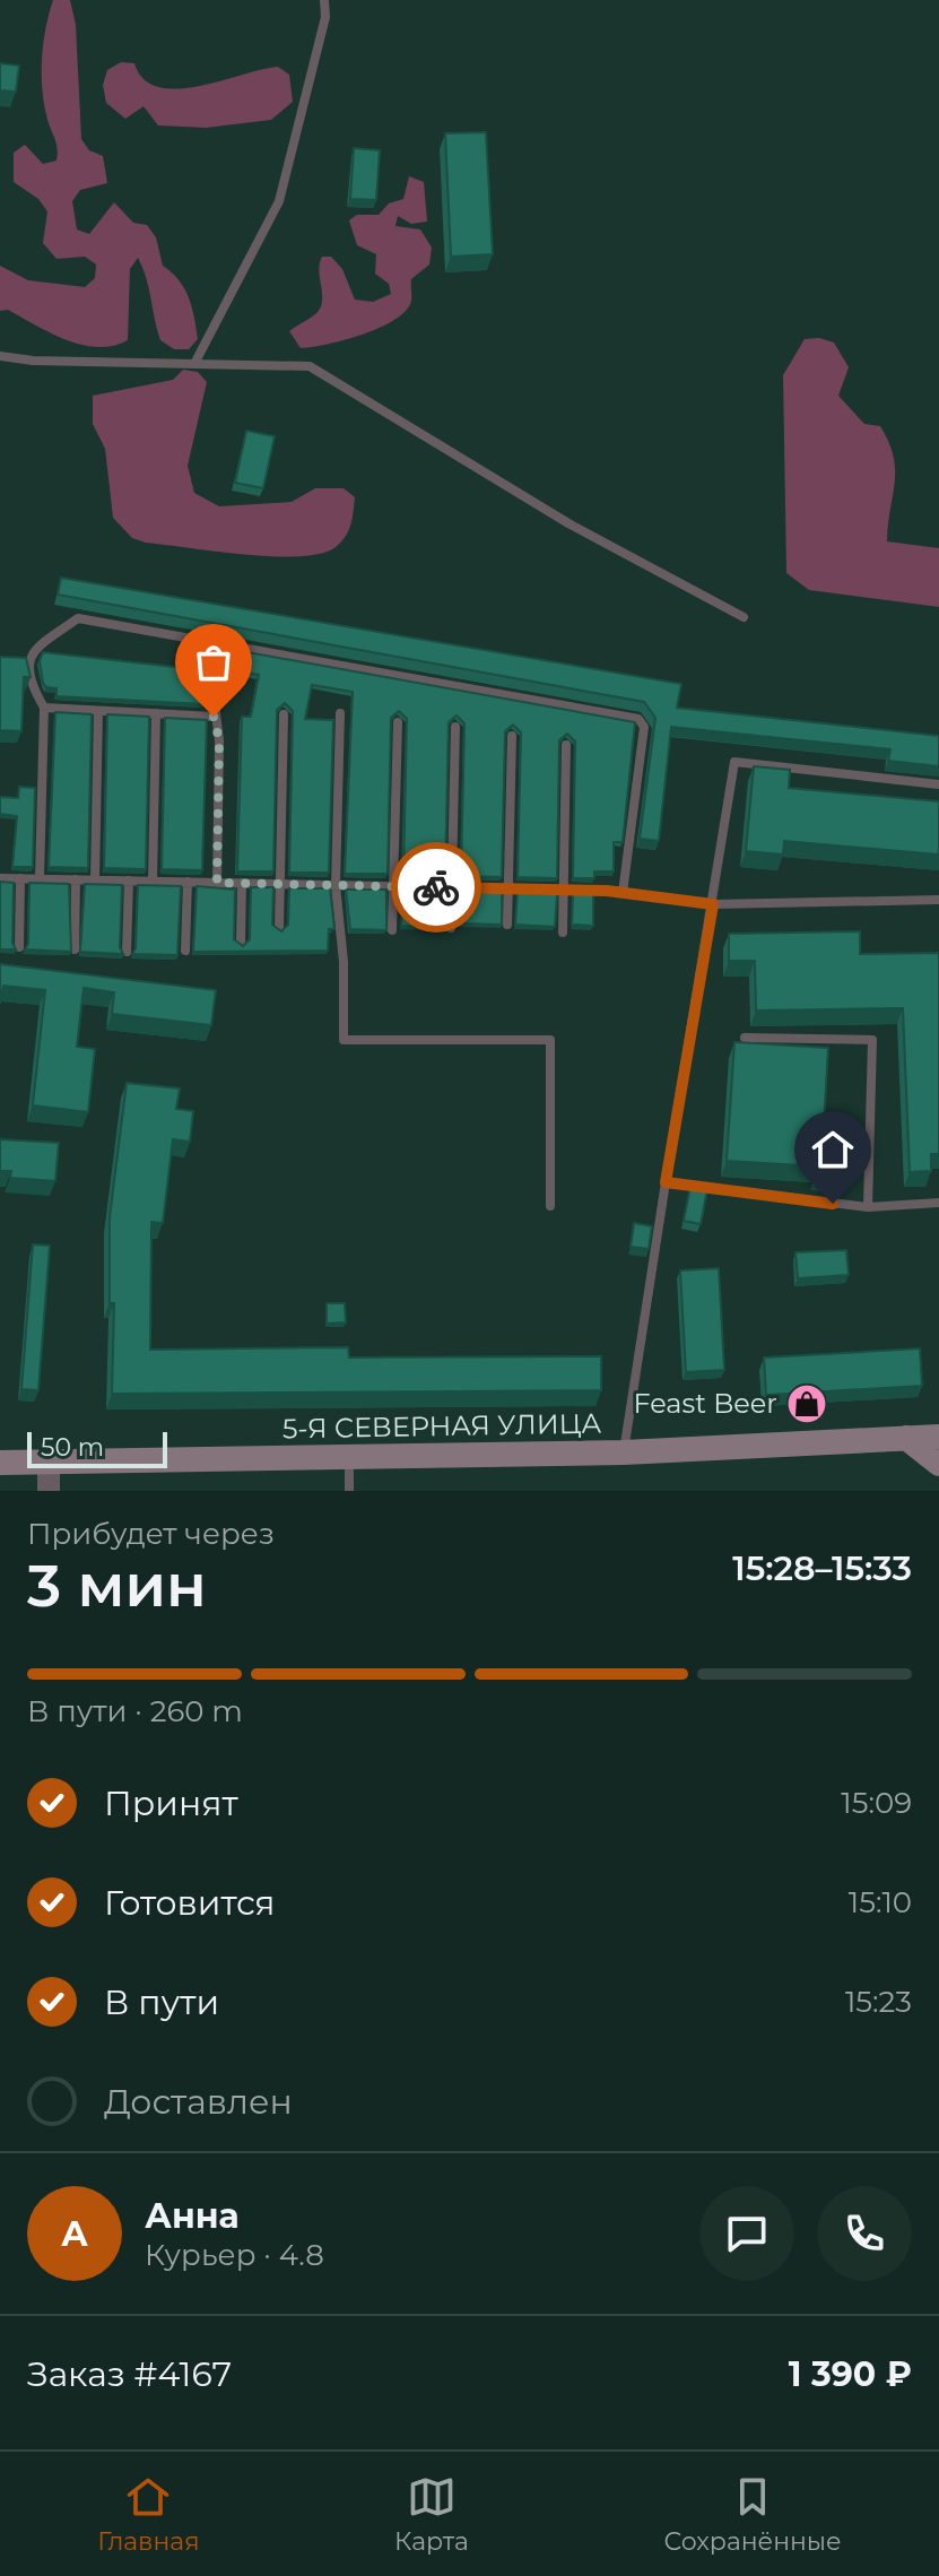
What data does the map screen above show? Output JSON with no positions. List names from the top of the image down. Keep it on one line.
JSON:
{"streets":{"main road":["5-Я СЕВЕРНАЯ УЛИЦА"]},"places":{"shop":["Feast Beer"]},"scale_bar":"50 m","page":{"scale":"50 m","heading":["3 мин","Прибудет через","15:28–15:33"],"panel":["Анна","Курьер · 4.8","Заказ #4167","1 390 ₽"],"bar":"В пути · 260 m","list":[["Принят","15:09"],["Готовится","15:10"],["В пути","15:23"],"Доставлен"],"round":"А","tabs":["Главная","Карта","Сохранённые"]}}
